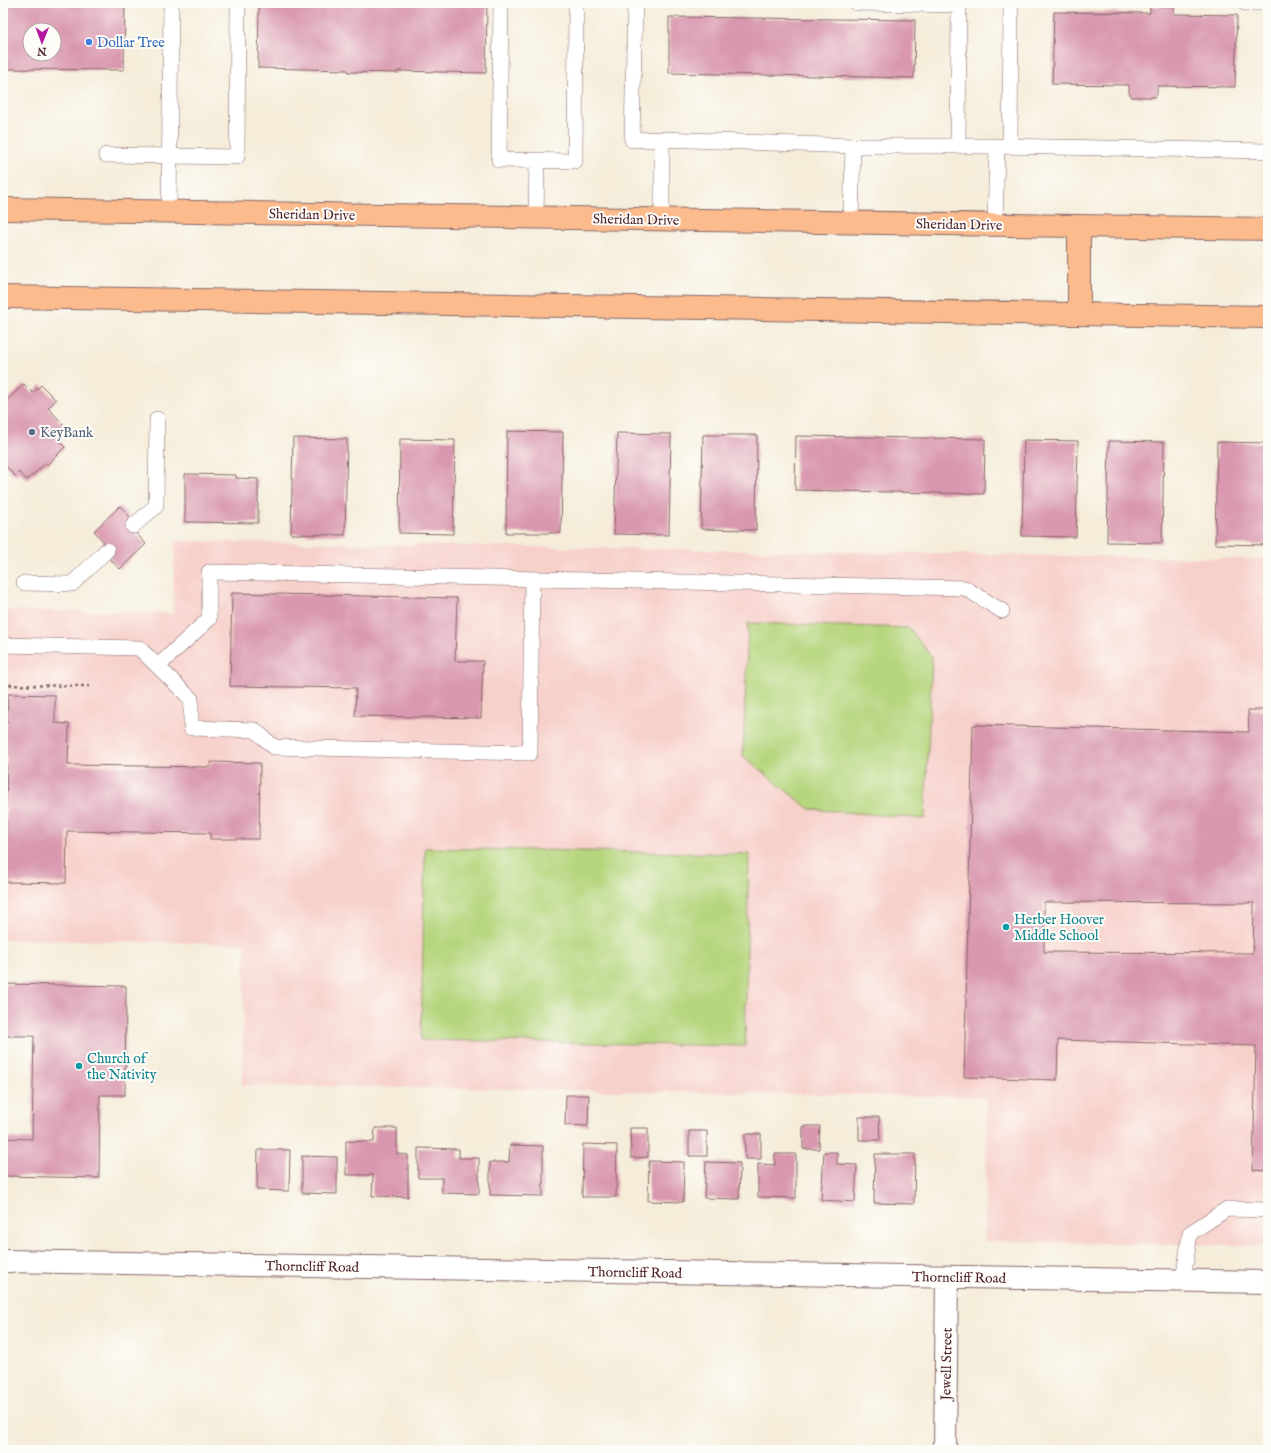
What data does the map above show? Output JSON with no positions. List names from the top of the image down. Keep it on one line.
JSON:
{"streets":{"main road":["Sheridan Drive"],"street":["Thorncliff Road","Jewell Street"]},"crossings":[["Thorncliff Road","Jewell Street"]],"places":["Dollar Tree","KeyBank","Herber Hoover Middle School","Church of the Nativity"],"north":"bottom"}
